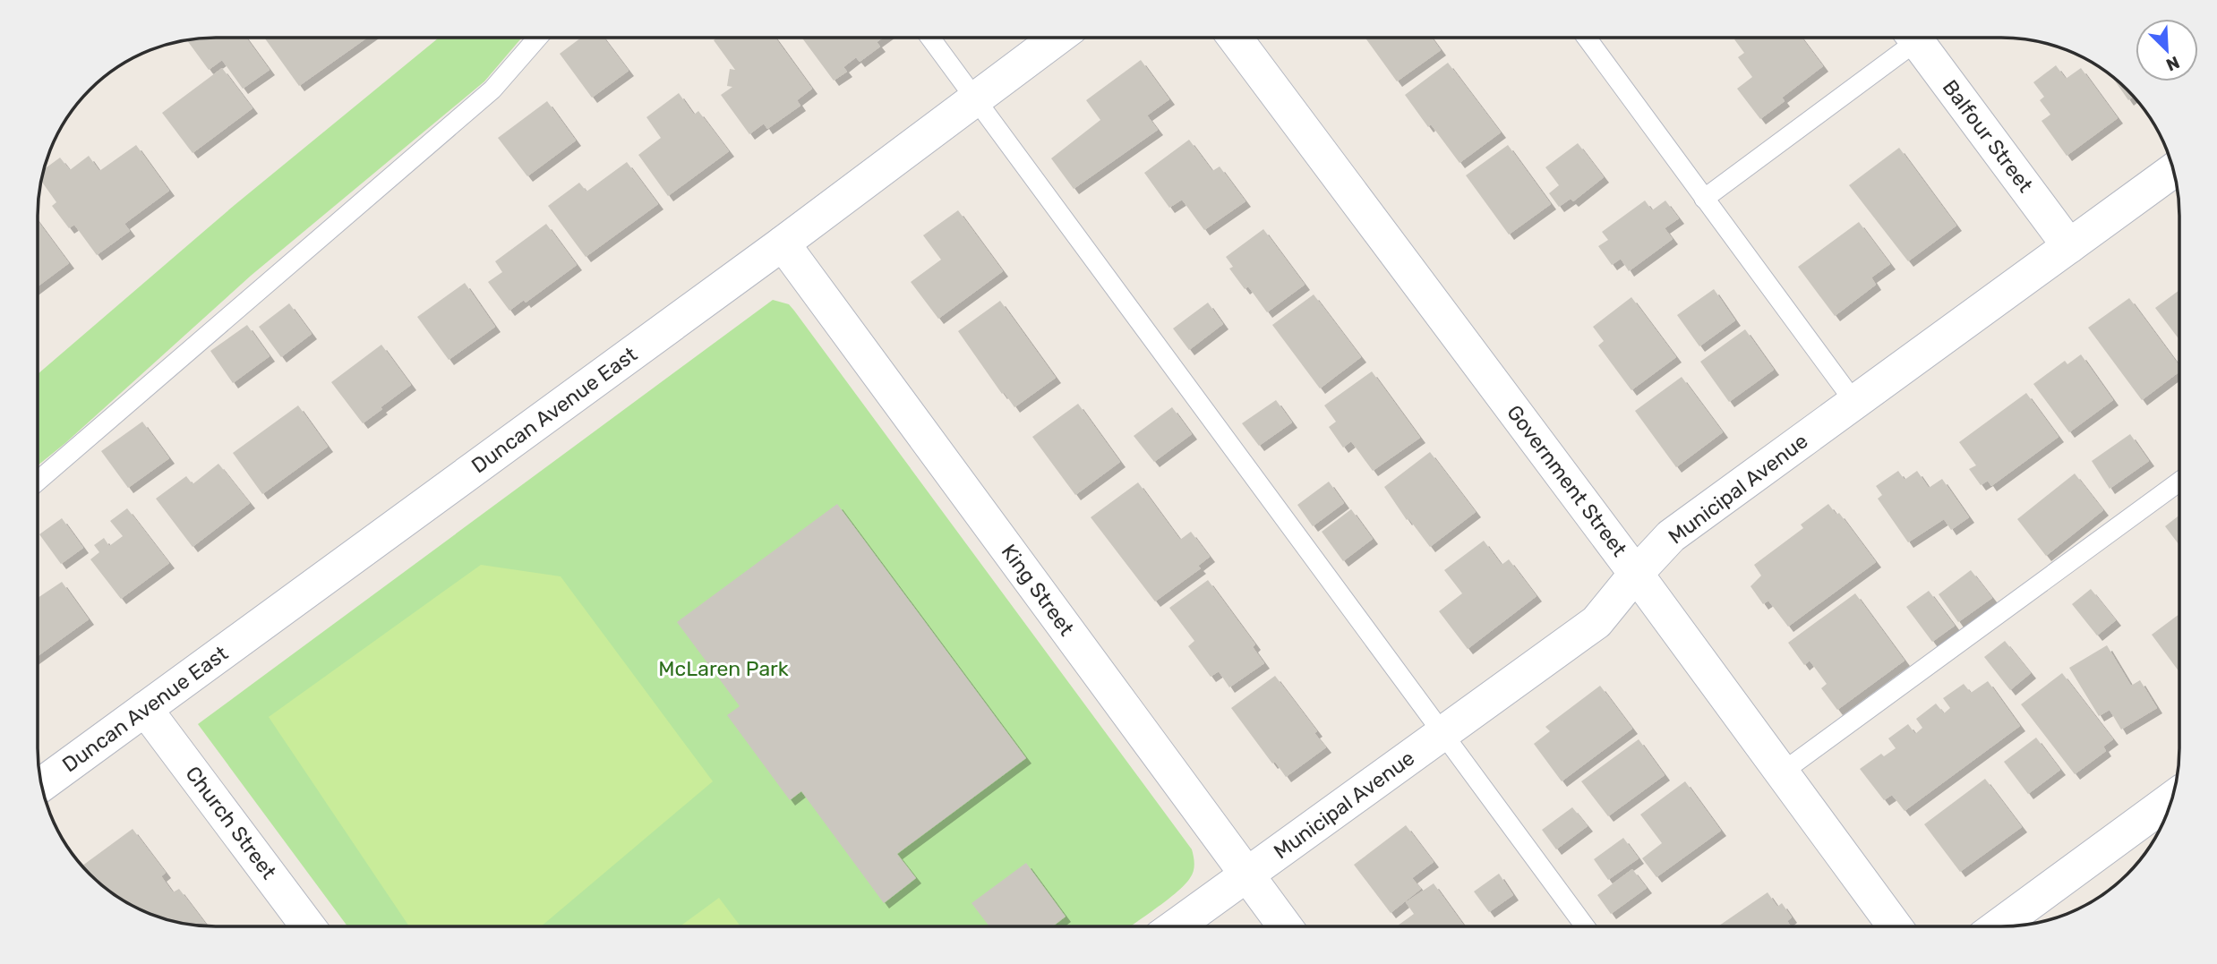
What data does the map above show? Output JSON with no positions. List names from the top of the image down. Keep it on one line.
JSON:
{"streets":{"street":["Balfour Street","Duncan Avenue East","Government Street","Municipal Avenue","King Street","Church Street"]},"crossings":[["Balfour Street","Municipal Avenue"],["Duncan Avenue East","King Street"],["Duncan Avenue East","Church Street"],["Government Street","Municipal Avenue"],["Municipal Avenue","King Street"]],"parks":["McLaren Park"],"north":"bottom right"}
